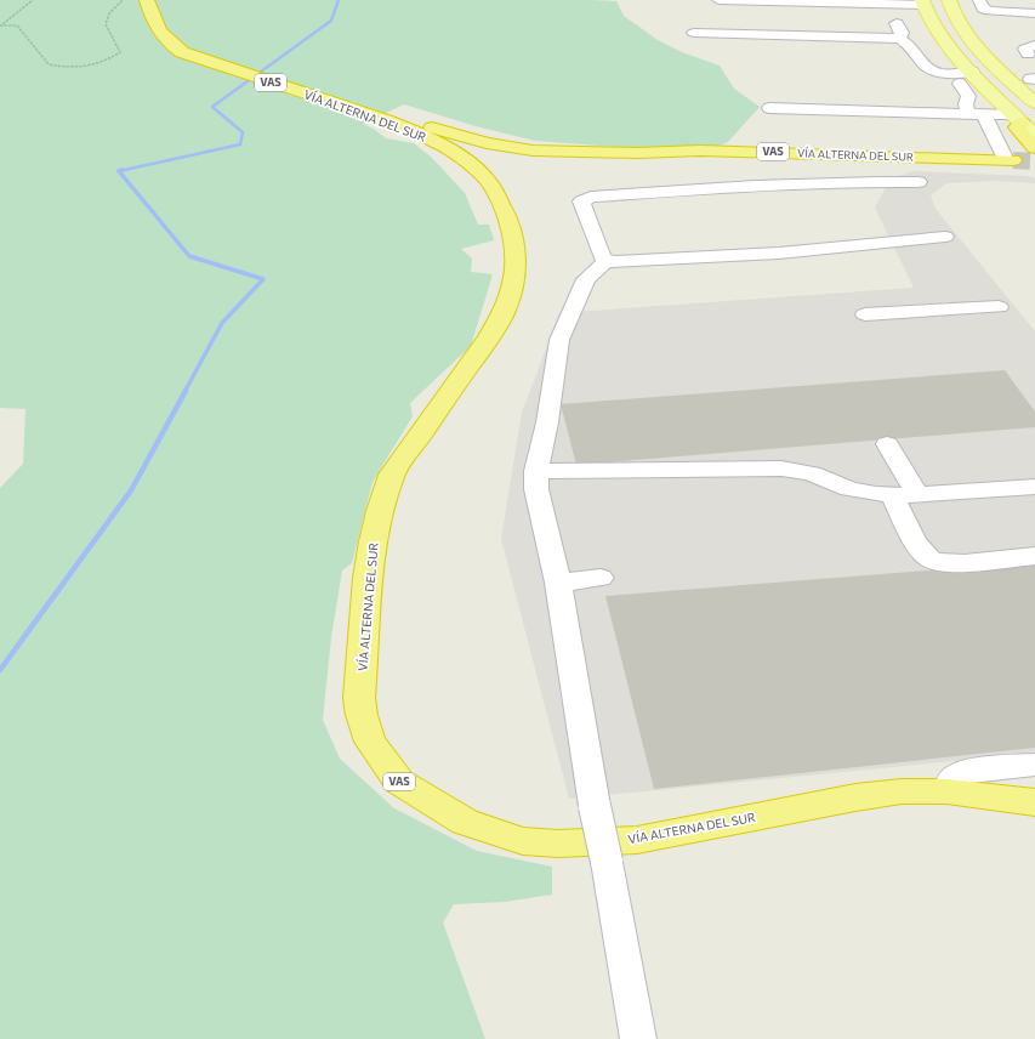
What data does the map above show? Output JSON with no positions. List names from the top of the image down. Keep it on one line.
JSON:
{"streets":{"highway":["VAS","VÍA ALTERNA DEL SUR"]}}
